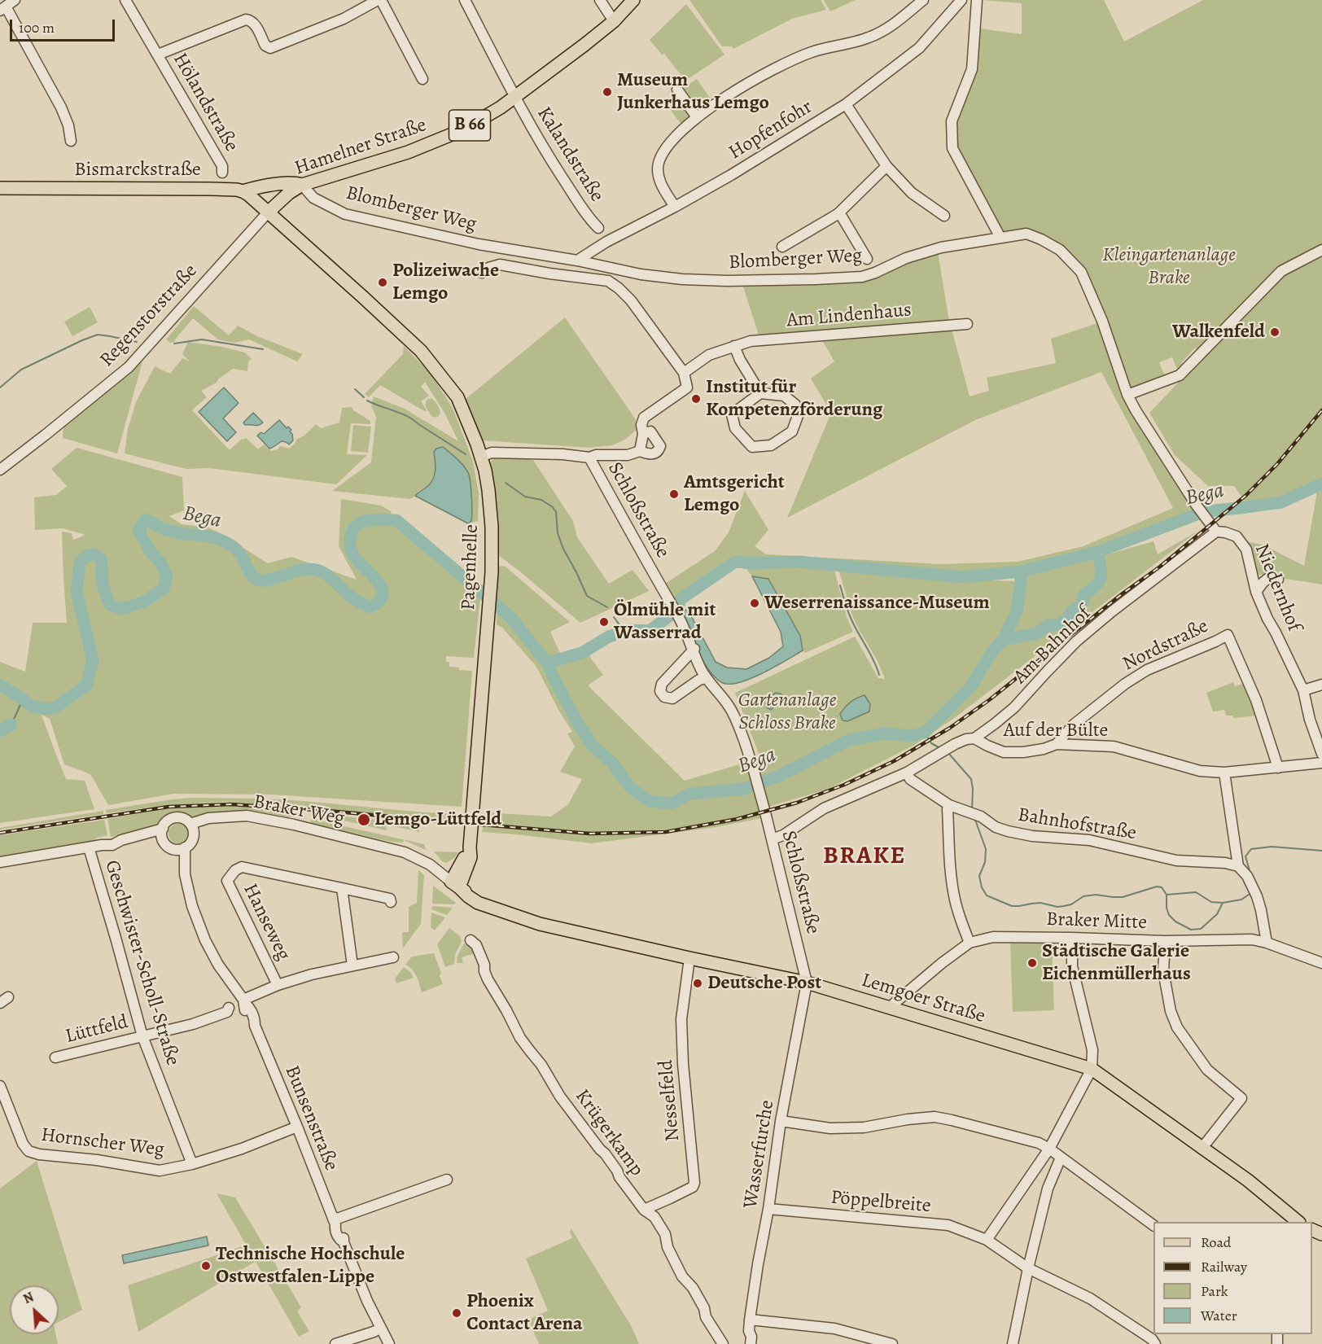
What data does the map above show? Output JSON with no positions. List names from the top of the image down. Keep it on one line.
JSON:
{"streets":{"main road":["B 66","Hamelner Straße","Bismarckstraße","Pagenhelle","Lemgoer Straße"],"street":["Hölandstraße","Hopfenfohr","Kalandstraße","Blomberger Weg","Regenstorstraße","Am Lindenhaus","Schloßstraße","Niedernhof","Am Bahnhof","Nordstraße","Auf der Bülte","Braker Weg","Bahnhofstraße","Braker Mitte","Hanseweg","Geschwister-Scholl-Straße","Lüttfeld","Nesselfeld","Bunsenstraße","Krügerkamp","Hornscher Weg","Wasserfurche","Pöppelbreite"]},"crossings":[["B 66","Hamelner Straße"],["B 66","Bismarckstraße"],["B 66","Blomberger Weg"],["Hopfenfohr","Blomberger Weg"],["Hamelner Straße","Kalandstraße"],["Hamelner Straße","Blomberger Weg"],["Hamelner Straße","Regenstorstraße"],["Hamelner Straße","Pagenhelle"],["Blomberger Weg","Niedernhof"],["Blomberger Weg","Am Bahnhof"],["Regenstorstraße","Pagenhelle"],["Schloßstraße","Pagenhelle"],["Schloßstraße","Lemgoer Straße"],["Schloßstraße","Wasserfurche"],["Pagenhelle","Braker Weg"],["Pagenhelle","Lemgoer Straße"],["Niedernhof","Am Bahnhof"],["Am Bahnhof","Auf der Bülte"],["Am Bahnhof","Bahnhofstraße"],["Nordstraße","Auf der Bülte"],["Braker Weg","Lemgoer Straße"],["Braker Weg","Bunsenstraße"],["Braker Mitte","Lemgoer Straße"],["Geschwister-Scholl-Straße","Lüttfeld"],["Geschwister-Scholl-Straße","Hornscher Weg"],["Lemgoer Straße","Nesselfeld"],["Lemgoer Straße","Wasserfurche"],["Nesselfeld","Krügerkamp"],["Bunsenstraße","Hornscher Weg"],["Wasserfurche","Pöppelbreite"]],"districts":["BRAKE"],"water":["Bega"],"parks":["Kleingartenanlage Brake","Gartenanlage Schloss Brake"],"places":["Museum Junkerhaus Lemgo","Polizeiwache Lemgo","Walkenfeld","Institut für Kompetenzförderung","Amtsgericht Lemgo","Weserrenaissance-Museum","Ölmühle mit Wasserrad","Lemgo-Lüttfeld","Städtische Galerie Eichenmüllerhaus","Deutsche Post","Technische Hochschule Ostwestfalen-Lippe","Phoenix Contact Arena"],"legend":["Road","Railway","Park","Water"],"scale_bar":"100 m","north":"top left"}
